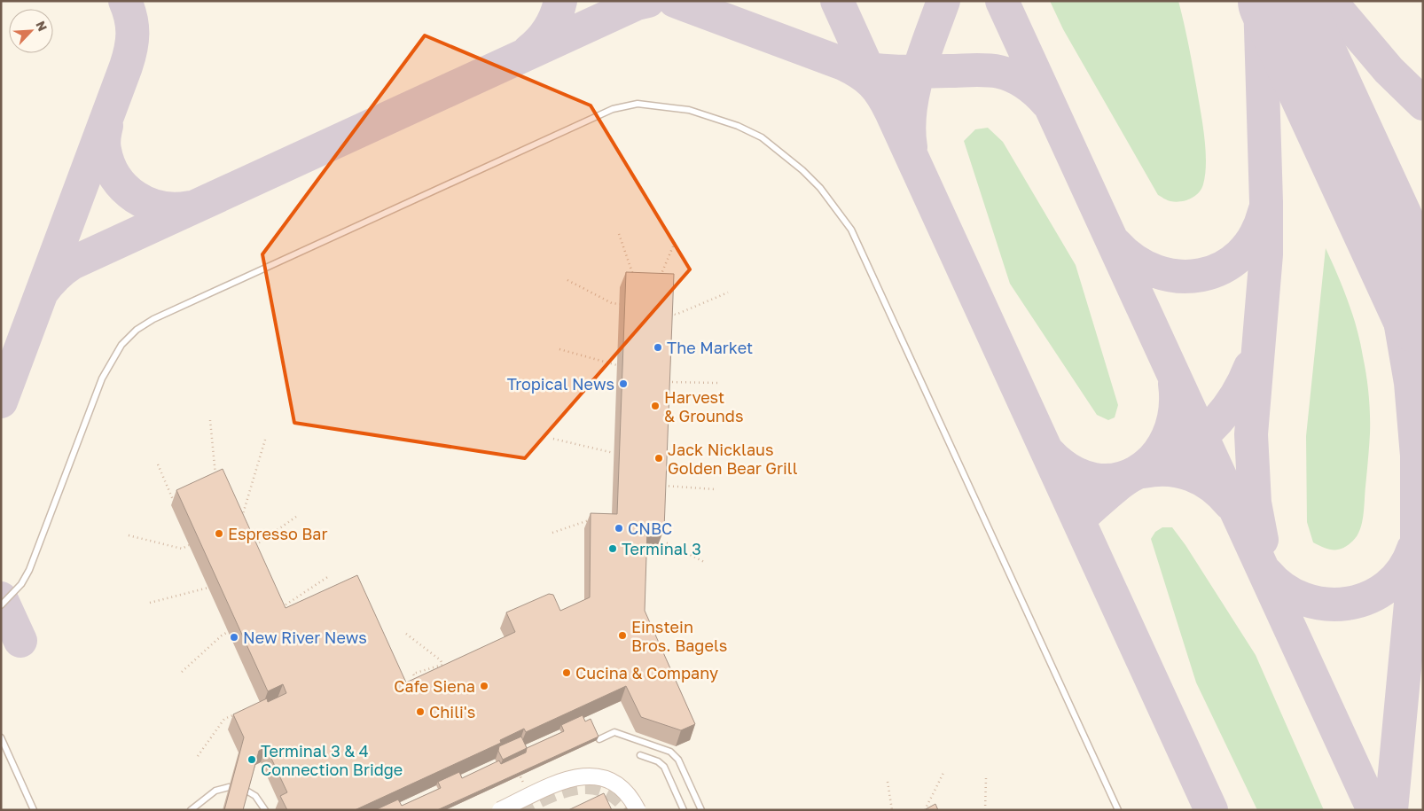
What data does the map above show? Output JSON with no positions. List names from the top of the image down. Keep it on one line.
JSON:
{"places":["The Market","Tropical News","Harvest & Grounds","Jack Nicklaus Golden Bear Grill","CNBC","Espresso Bar","Terminal 3","Einstein Bros. Bagels","New River News","Cucina & Company","Cafe Siena","Chili's","Terminal 3 & 4 Connection Bridge"],"north":"top right"}
